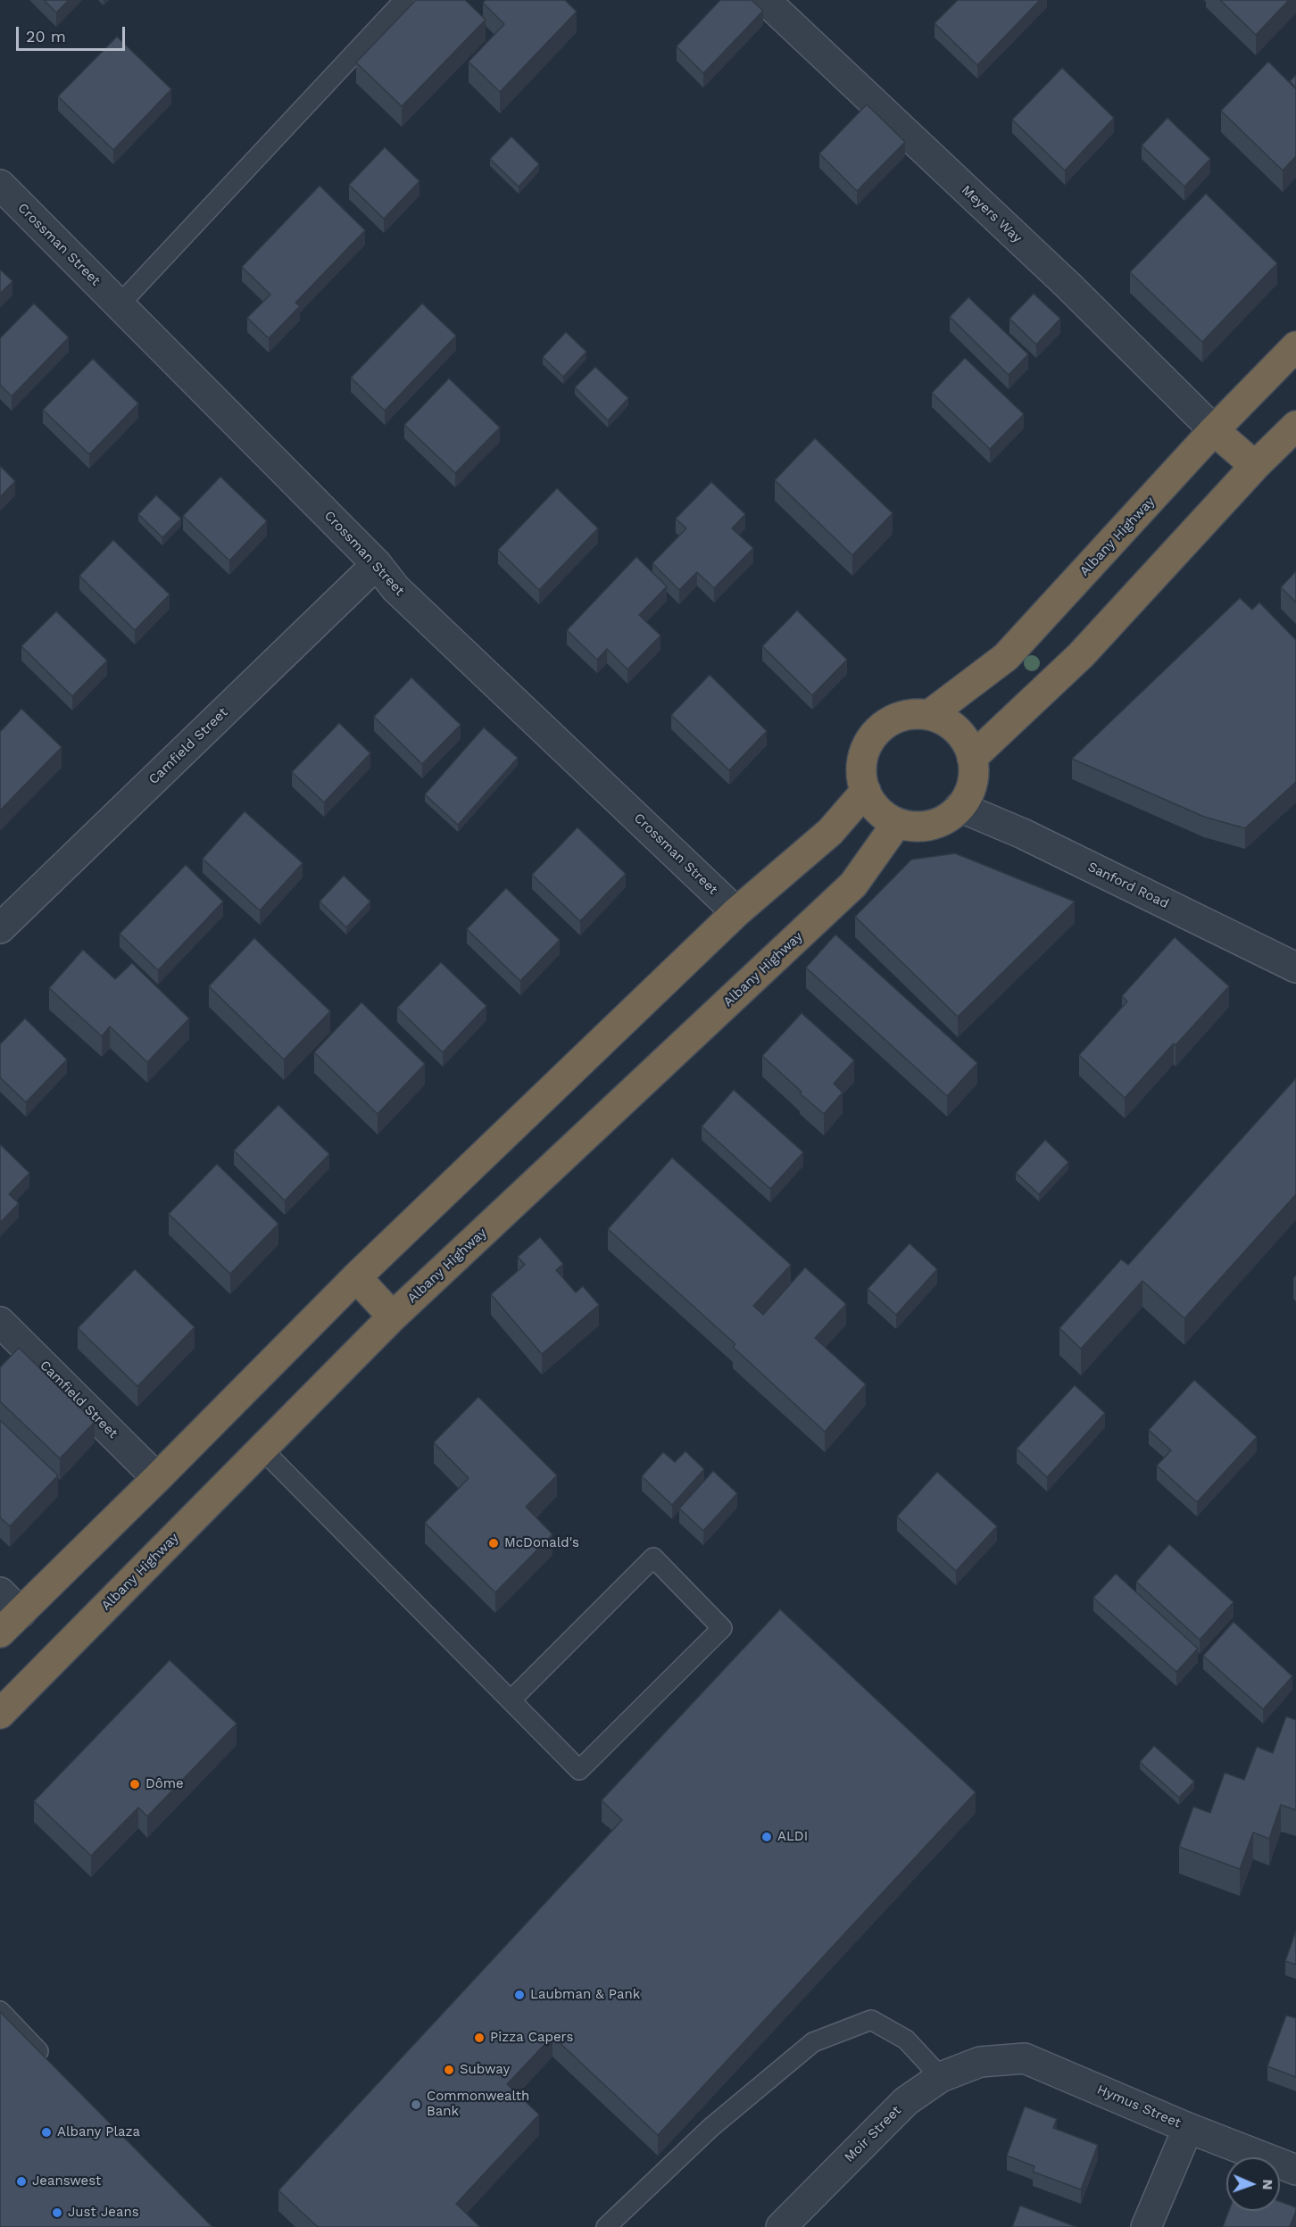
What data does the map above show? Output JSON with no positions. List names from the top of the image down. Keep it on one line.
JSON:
{"streets":{"highway":["Albany Highway"],"street":["Meyers Way","Crossman Street","Camfield Street","Sanford Road","Hymus Street","Moir Street"]},"crossings":[["Meyers Way","Albany Highway"],["Crossman Street","Camfield Street"],["Albany Highway","Sanford Road"],["Hymus Street","Moir Street"]],"places":["McDonald's","Dôme","ALDI","Laubman & Pank","Pizza Capers","Subway","Commonwealth Bank","Albany Plaza","Jeanswest","Just Jeans"],"scale_bar":"20 m","north":"right"}
